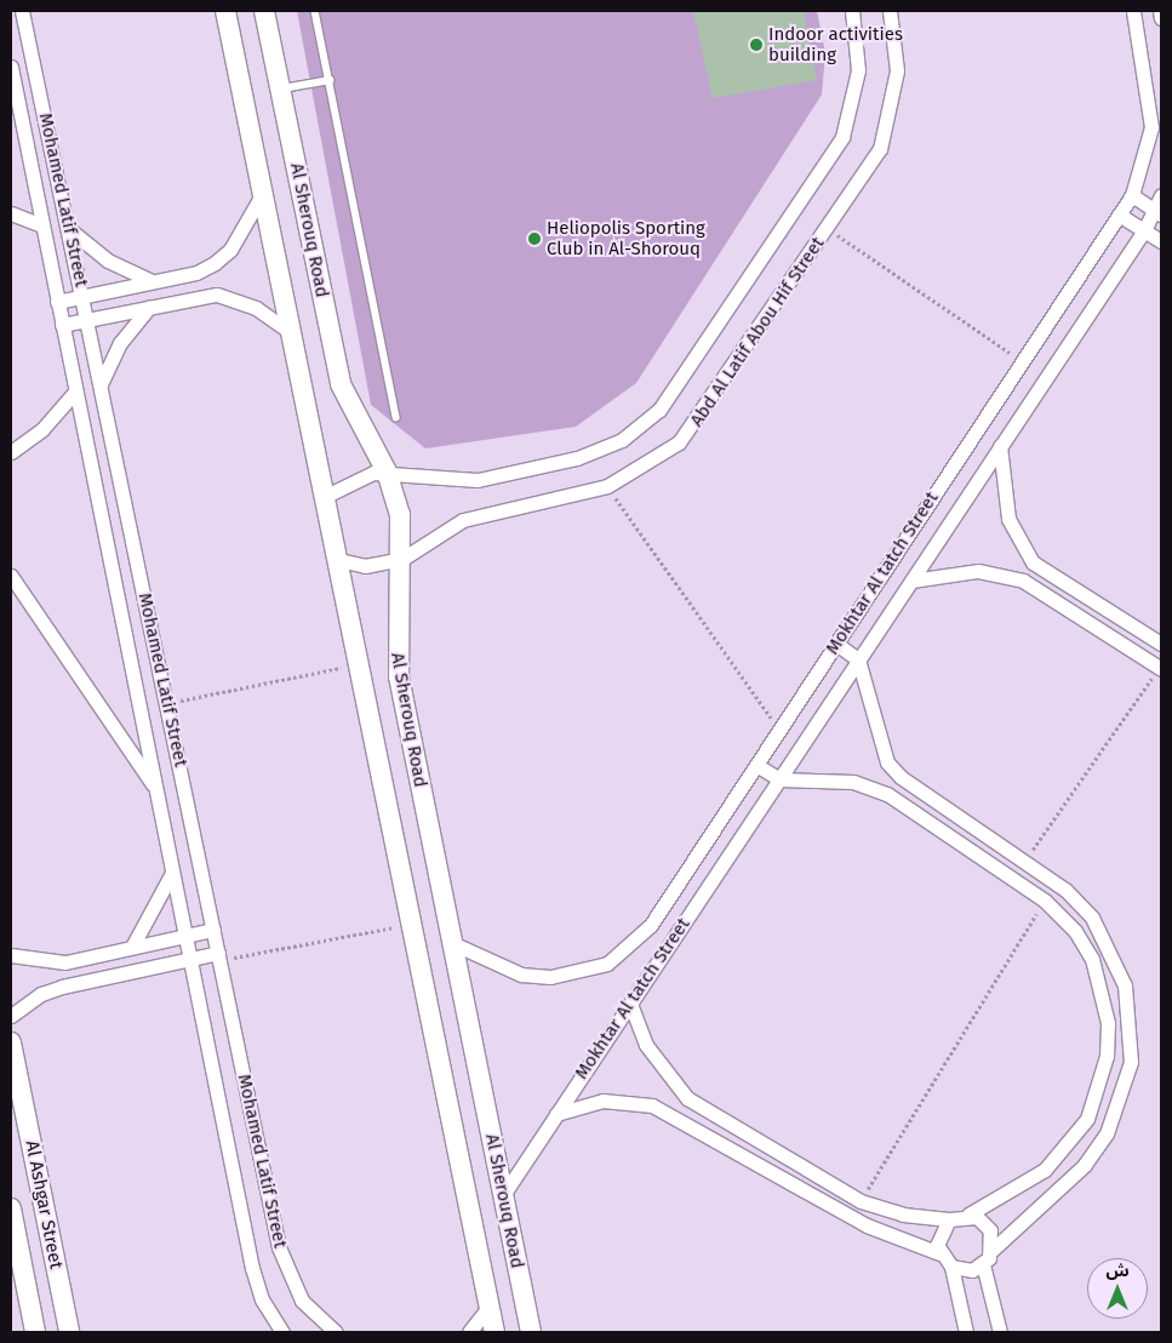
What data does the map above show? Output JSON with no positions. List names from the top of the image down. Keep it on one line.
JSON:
{"streets":{"street":["Mohamed Latif Street","Al Sherouq Road","Abd Al Latif Abou Hif Street","Mokhtar Al tatch Street","Al Ashgar Street"]},"crossings":[["Al Sherouq Road","Abd Al Latif Abou Hif Street"],["Al Sherouq Road","Mokhtar Al tatch Street"]],"places":["Indoor activities building","Heliopolis Sporting Club in Al-Shorouq"],"north":"top"}
